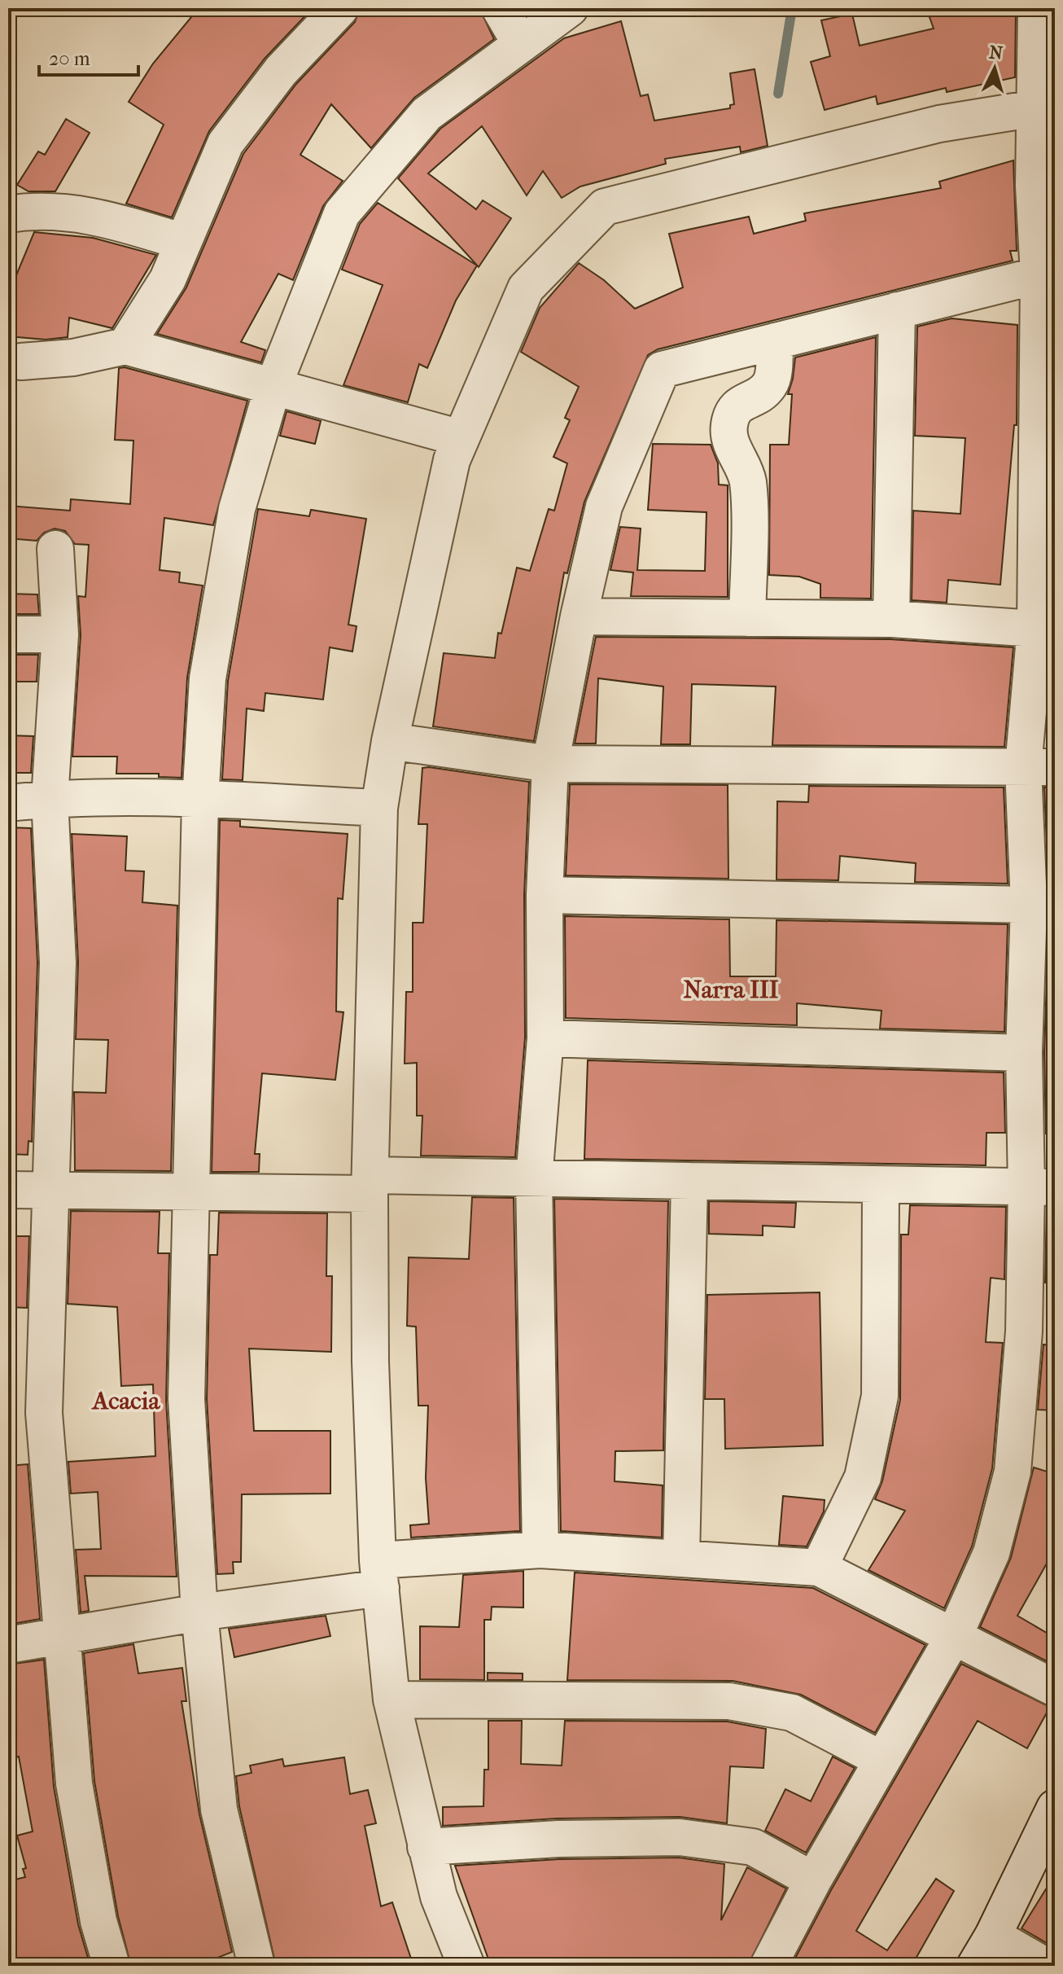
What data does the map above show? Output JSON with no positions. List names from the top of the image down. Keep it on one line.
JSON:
{"districts":["Narra III","Acacia"],"scale_bar":"20 m","north":"top"}
